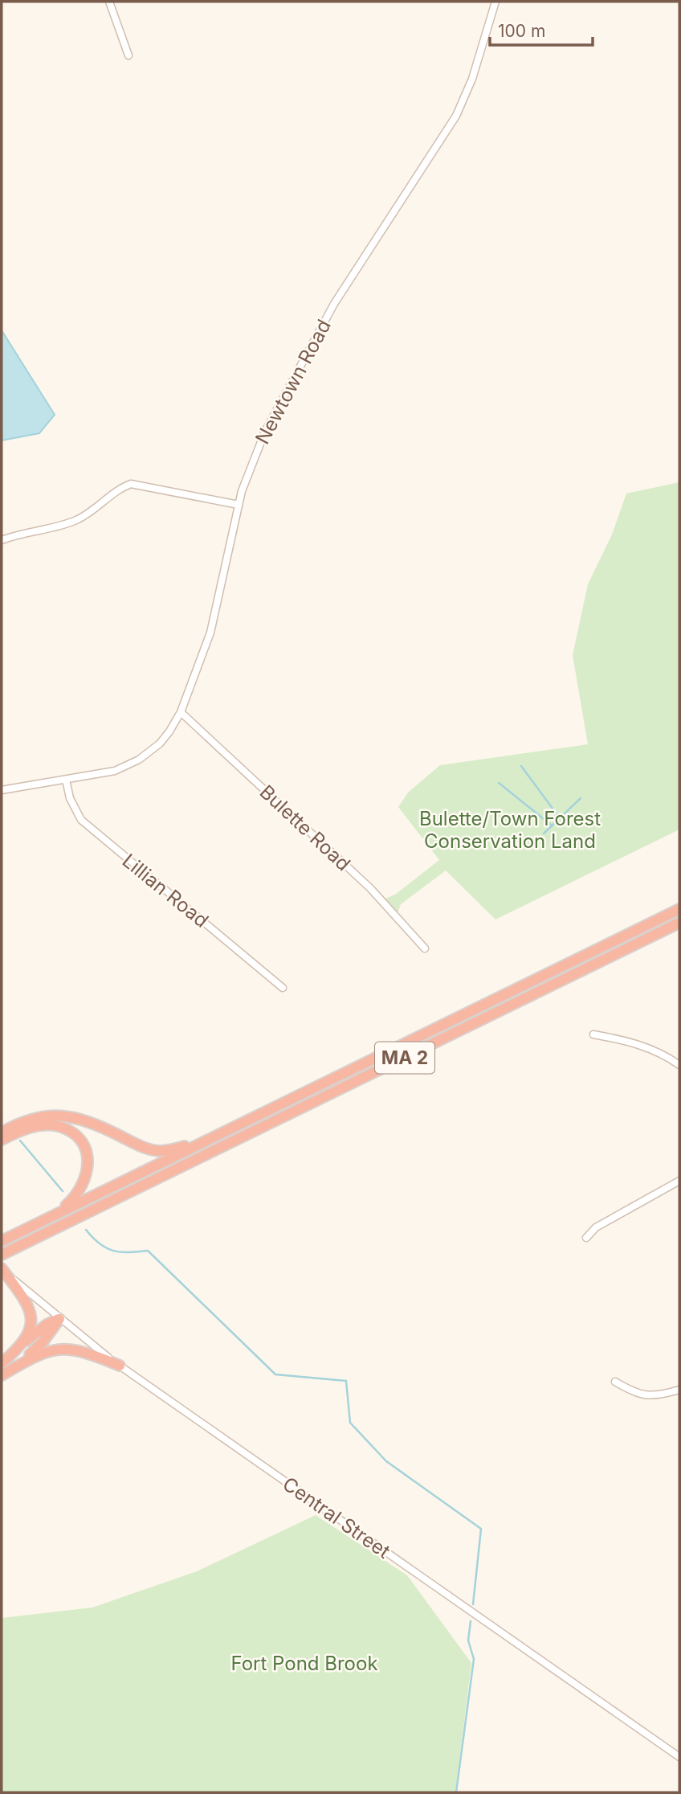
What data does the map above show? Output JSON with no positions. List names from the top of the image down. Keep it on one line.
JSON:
{"streets":{"highway":["MA 2"],"street":["Newtown Road","Bulette Road","Lillian Road","Central Street"]},"crossings":[["Newtown Road","Bulette Road"],["Newtown Road","Lillian Road"]],"parks":["Bulette/Town Forest Conservation Land","Fort Pond Brook"],"scale_bar":"100 m"}
